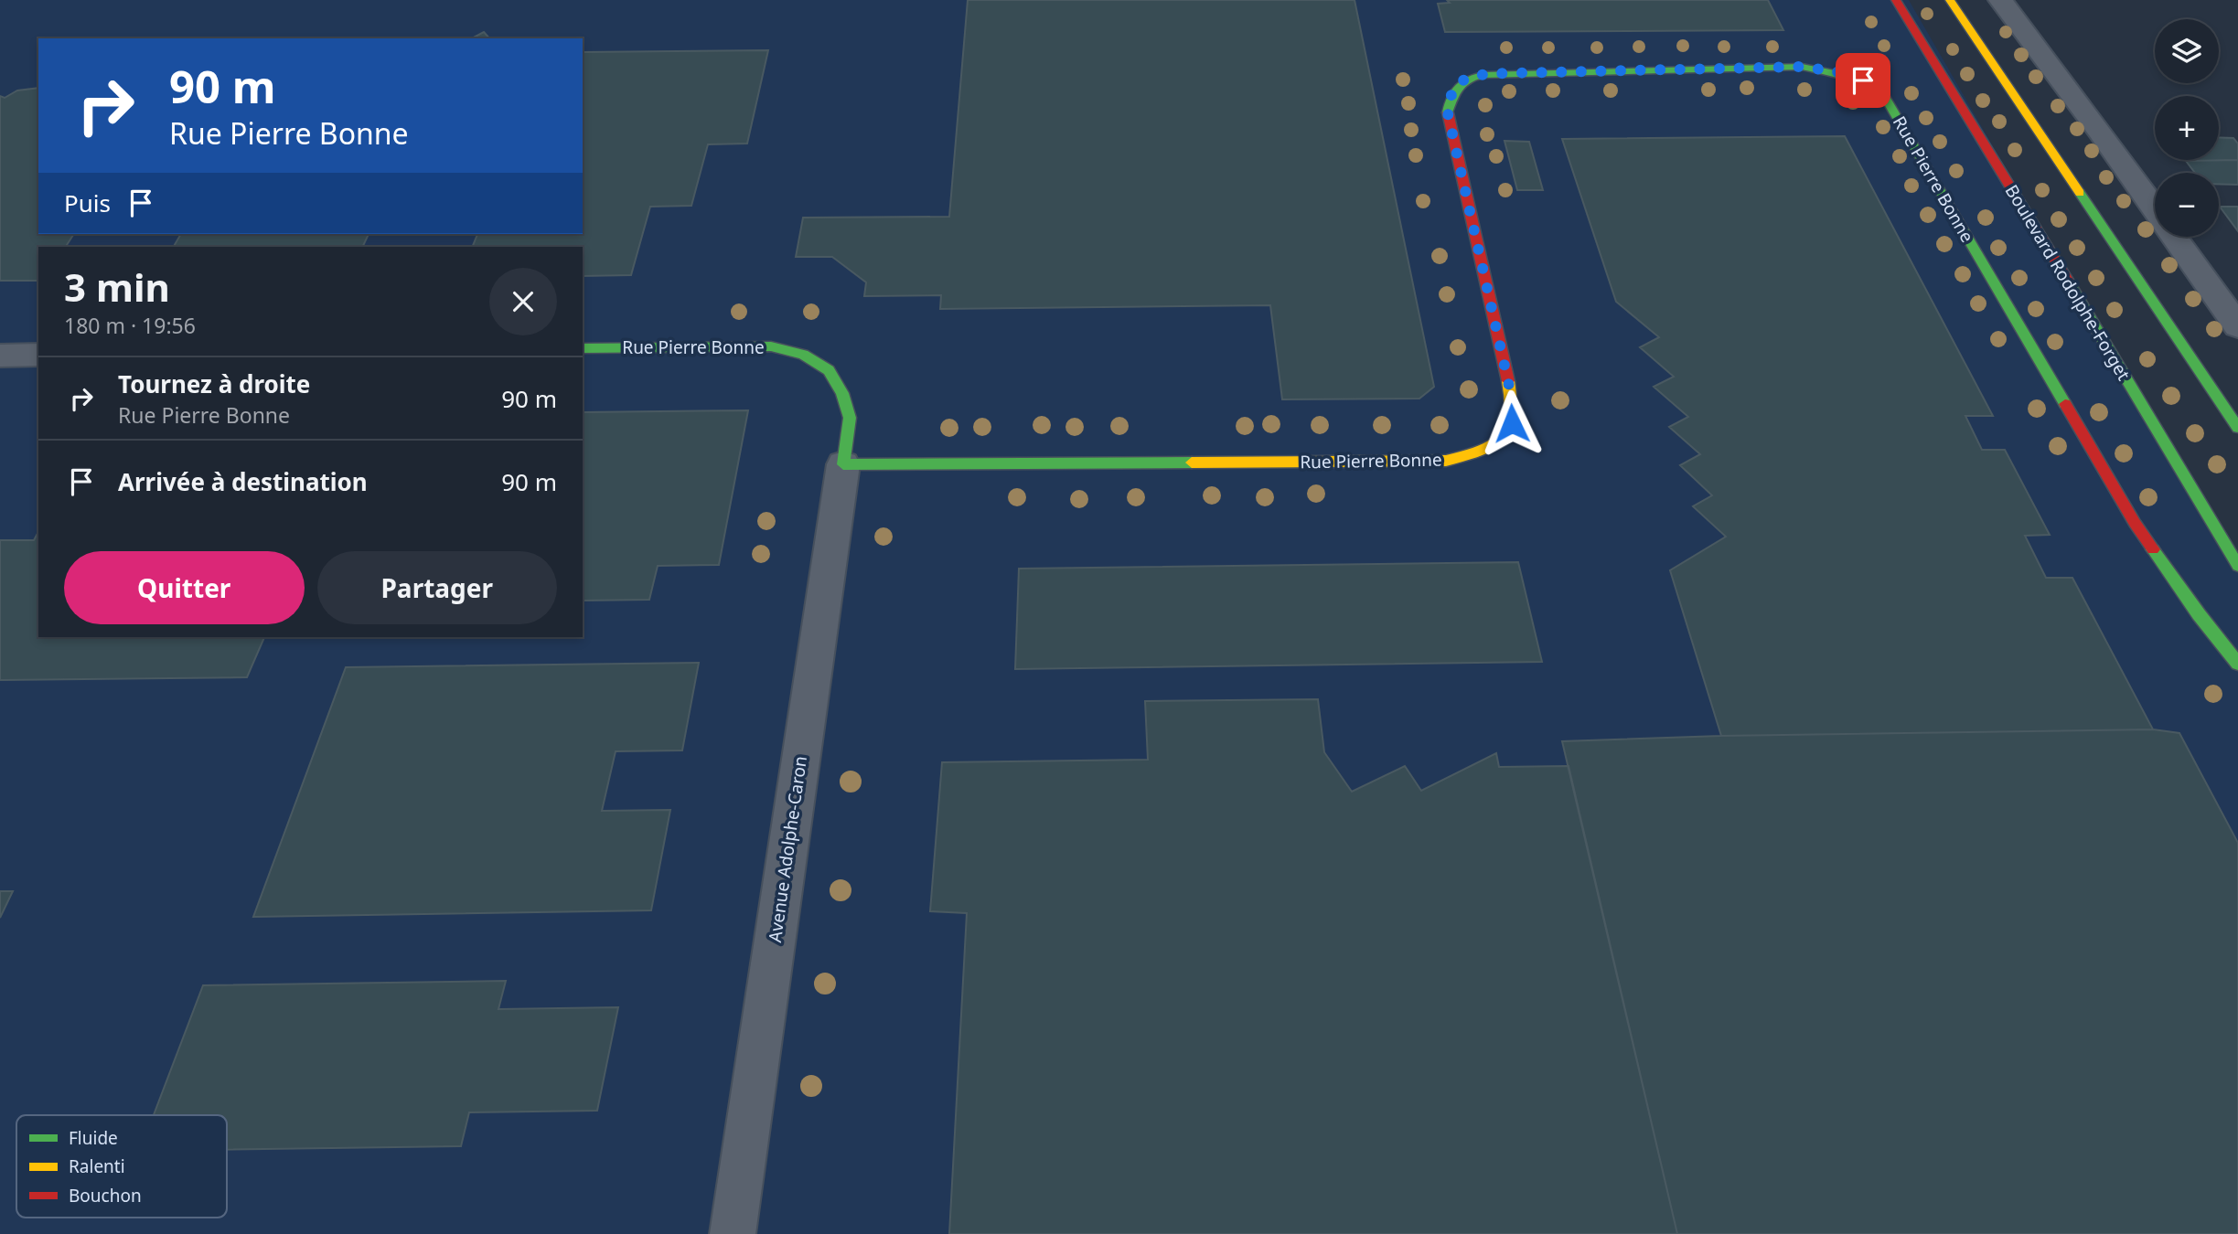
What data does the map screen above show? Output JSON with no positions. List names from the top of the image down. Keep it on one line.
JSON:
{"streets":{"street":["Rue Pierre Bonne","Boulevard Rodolphe-Forget","Avenue Adolphe-Caron"]},"crossings":[["Rue Pierre Bonne","Avenue Adolphe-Caron"]],"legend":["Fluide","Ralenti","Bouchon"],"page":{"map_buttons":["+","−"],"turn":["90 m","Rue Pierre Bonne"],"then":"Puis","heading":["3 min","180 m · 19:56"],"list":[{"name":"Tournez à droite","note":"Rue Pierre Bonne","value":"90 m"},{"name":"Arrivée à destination","value":"90 m"}],"buttons":["Quitter","Partager"]}}
